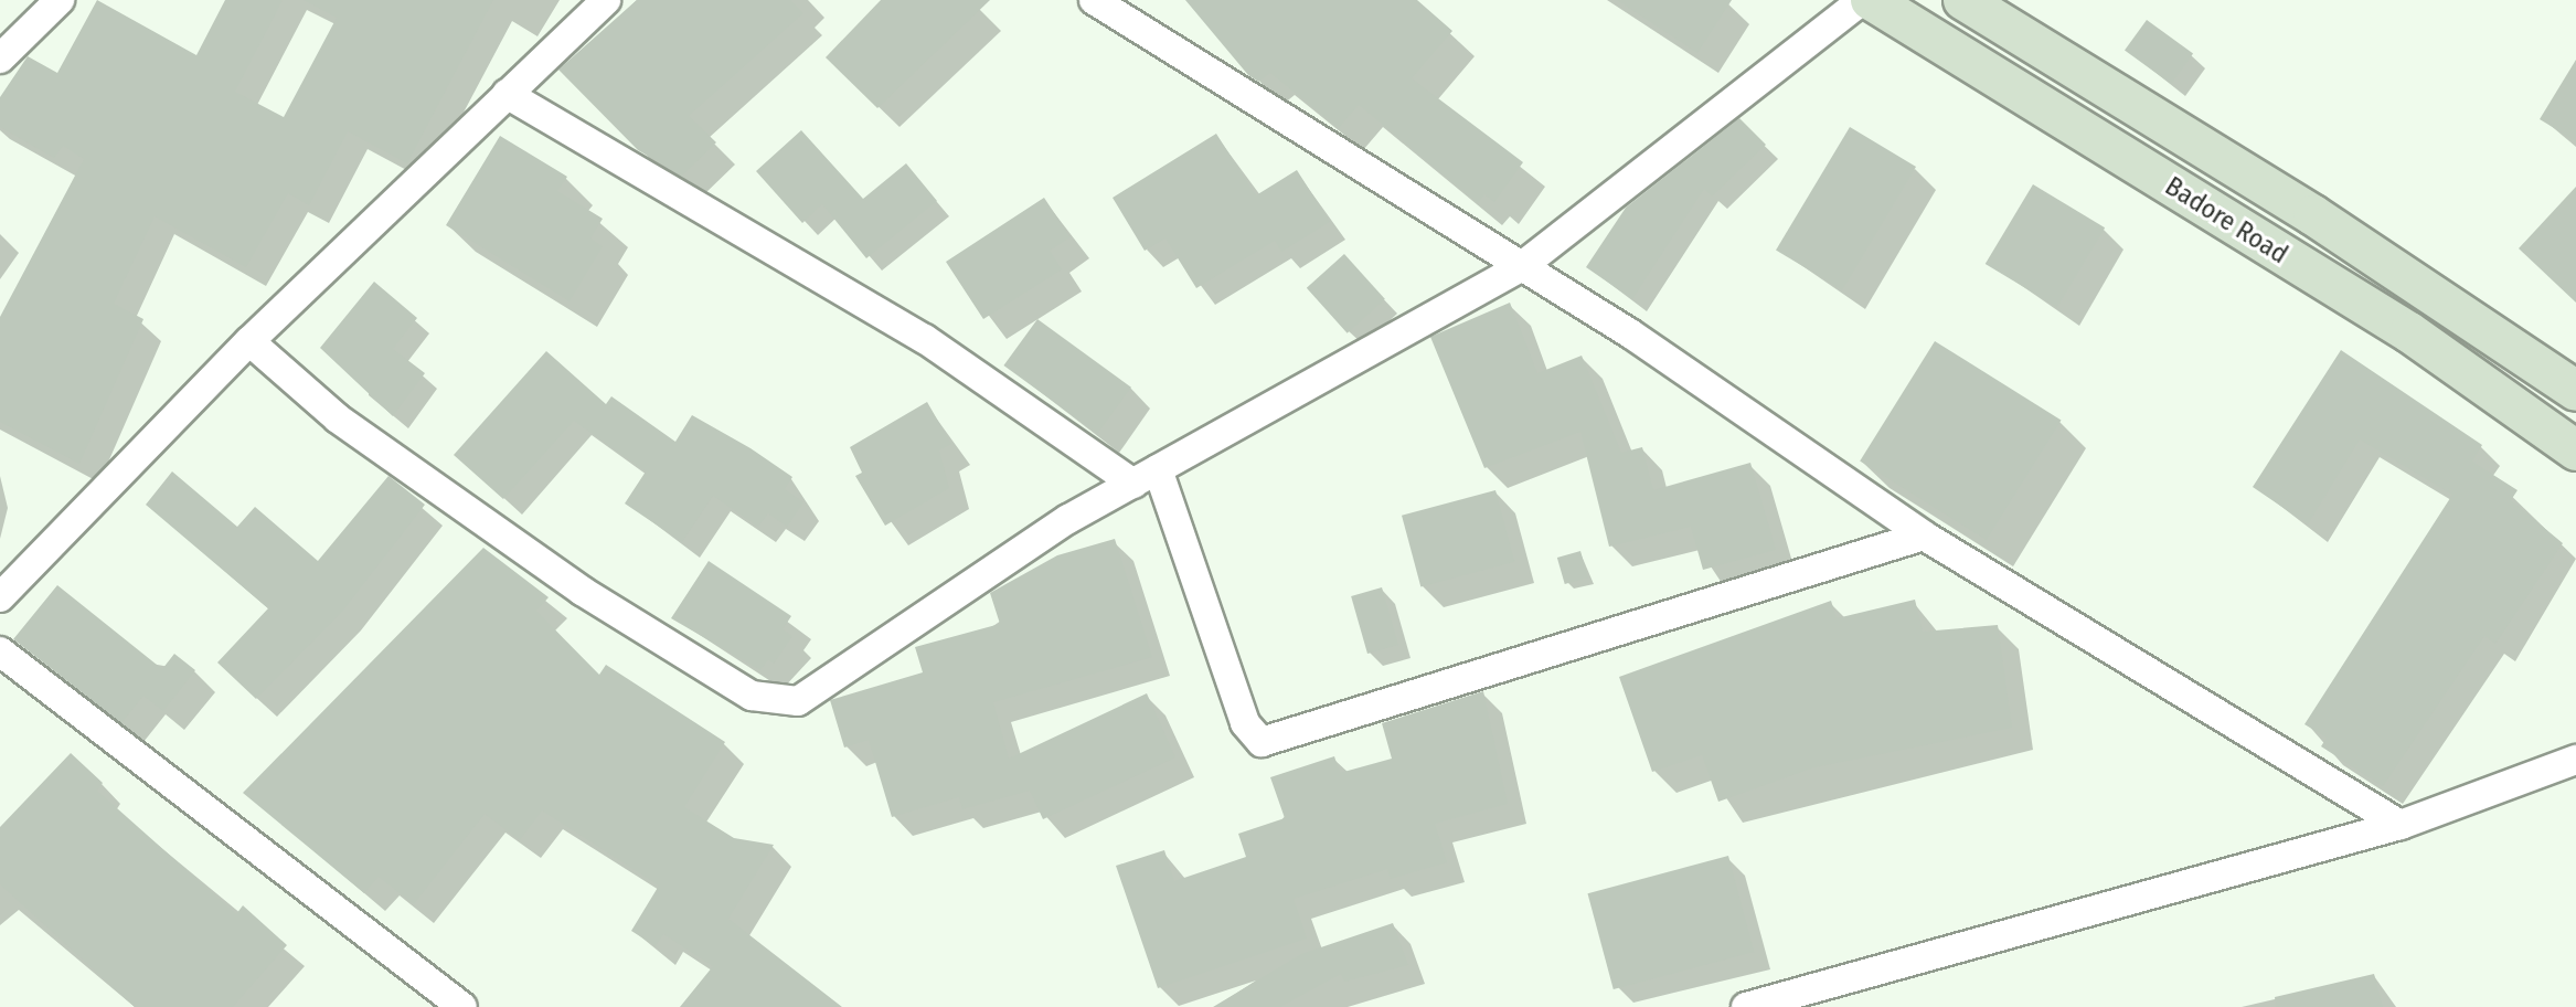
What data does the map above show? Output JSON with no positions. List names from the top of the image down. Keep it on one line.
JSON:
{"streets":{"main road":["Badore Road"]}}
